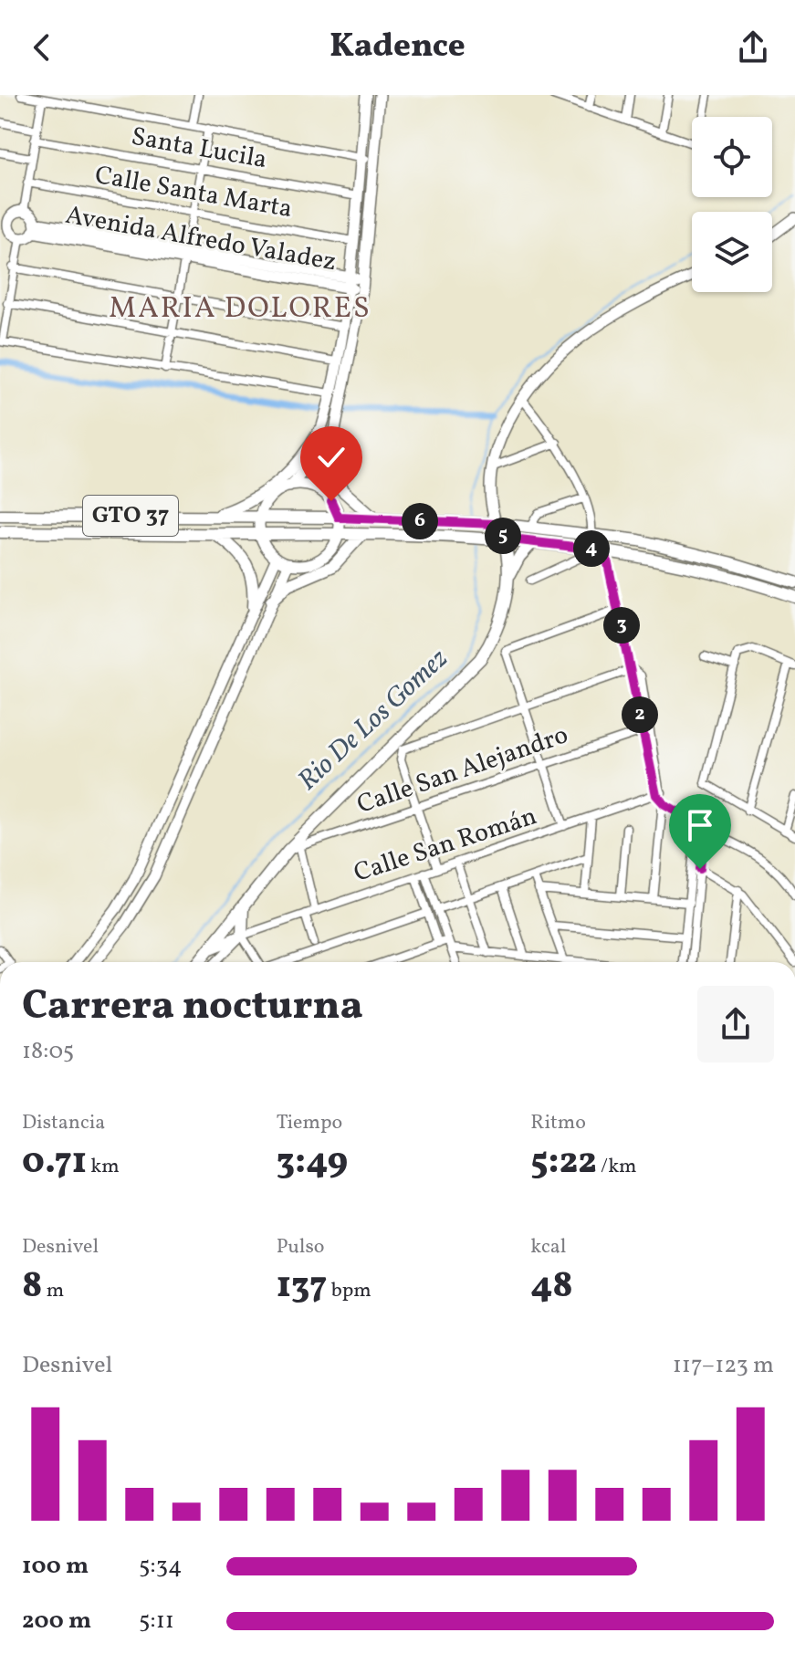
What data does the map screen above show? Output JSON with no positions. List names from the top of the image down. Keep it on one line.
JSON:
{"streets":{"main road":["Avenida Alfredo Valadez","GTO 37"],"street":["Santa Lucila","Calle Santa Marta","Calle San Alejandro","Calle San Román"]},"districts":["MARIA DOLORES"],"water":["Rio De Los Gomez"],"page":{"header":"Kadence","pins":["6","5","4","3","2"],"heading":["Carrera nocturna","18:05"],"stats":[["Distancia","0.71 km"],["Tiempo","3:49"],["Ritmo","5:22 /km"],["Desnivel","8 m"],["Pulso","137 bpm"],["kcal","48"]],"chart":["Desnivel","117–123 m"],"list":[{"name":"100 m","note":"5:34"},{"name":"200 m","note":"5:11"}]}}
